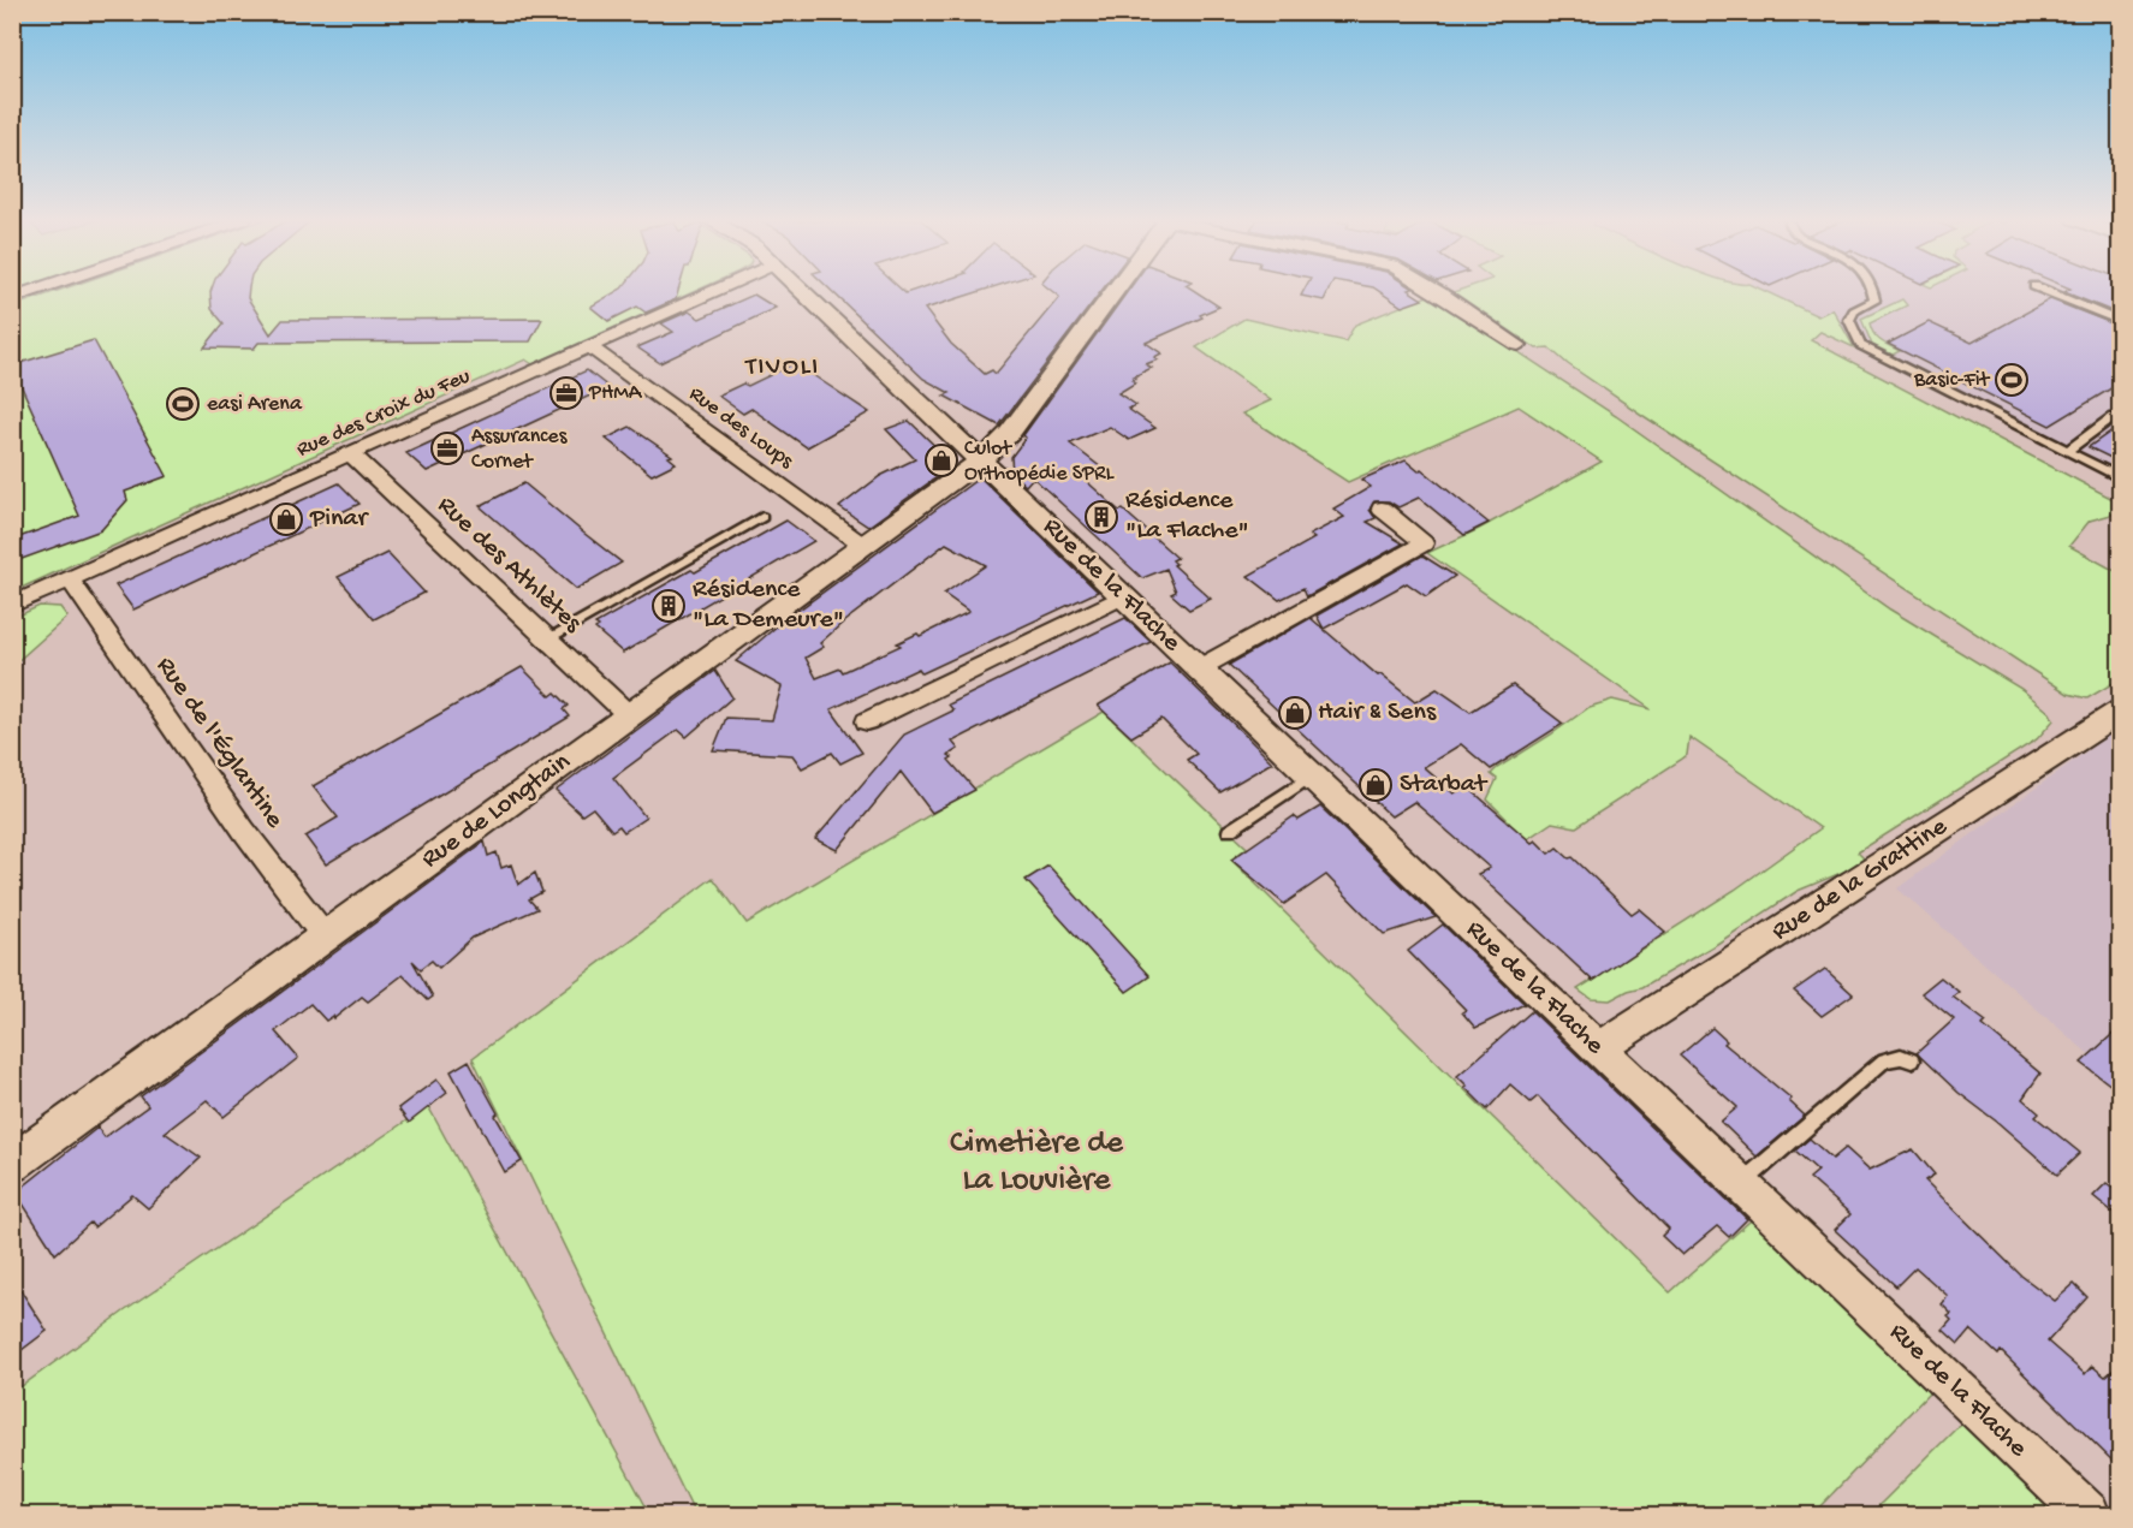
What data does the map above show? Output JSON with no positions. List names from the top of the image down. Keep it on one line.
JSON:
{"streets":{"street":["Rue des Croix du Feu","Rue des Loups","Rue des Athlètes","Rue de la Flache","Rue de l'Églantine","Rue de Longtain","Rue de la Grattine"]},"crossings":[["Rue des Croix du Feu","Rue des Loups"],["Rue des Croix du Feu","Rue des Athlètes"],["Rue des Croix du Feu","Rue de l'Églantine"],["Rue des Loups","Rue de Longtain"],["Rue des Athlètes","Rue de Longtain"],["Rue de la Flache","Rue de Longtain"],["Rue de la Flache","Rue de la Grattine"],["Rue de l'Églantine","Rue de Longtain"]],"districts":["TIVOLI"],"parks":["Cimetière de La Louvière"],"places":{"sports":["Basic-Fit","easi Arena"],"office":["PHMA","Assurances Cornet"],"shop":["Culot Orthopédie SPRL","Pinar","Hair & Sens","Starbat"],"building":["Résidence \"La Flache\"","Résidence \"La Demeure\""]}}
